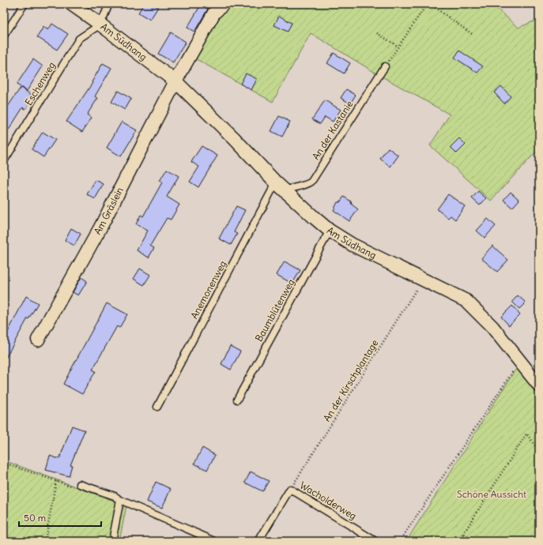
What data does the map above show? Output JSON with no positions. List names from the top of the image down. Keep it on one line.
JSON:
{"streets":{"street":["Am Südhang","Am Gräslein"],"lane":["Eschenweg","An der Kastanie","Anemonenweg","Baumblütenweg","Wacholderweg"],"path":["An der Kirschplantage"]},"crossings":[["Am Südhang","Eschenweg"],["Am Südhang","An der Kastanie"],["Am Südhang","Am Gräslein"],["Am Südhang","Anemonenweg"],["Am Südhang","Baumblütenweg"],["Am Südhang","An der Kirschplantage"],["An der Kastanie","Anemonenweg"],["An der Kirschplantage","Wacholderweg"]],"parks":["Schöne Aussicht"],"scale_bar":"50 m"}
